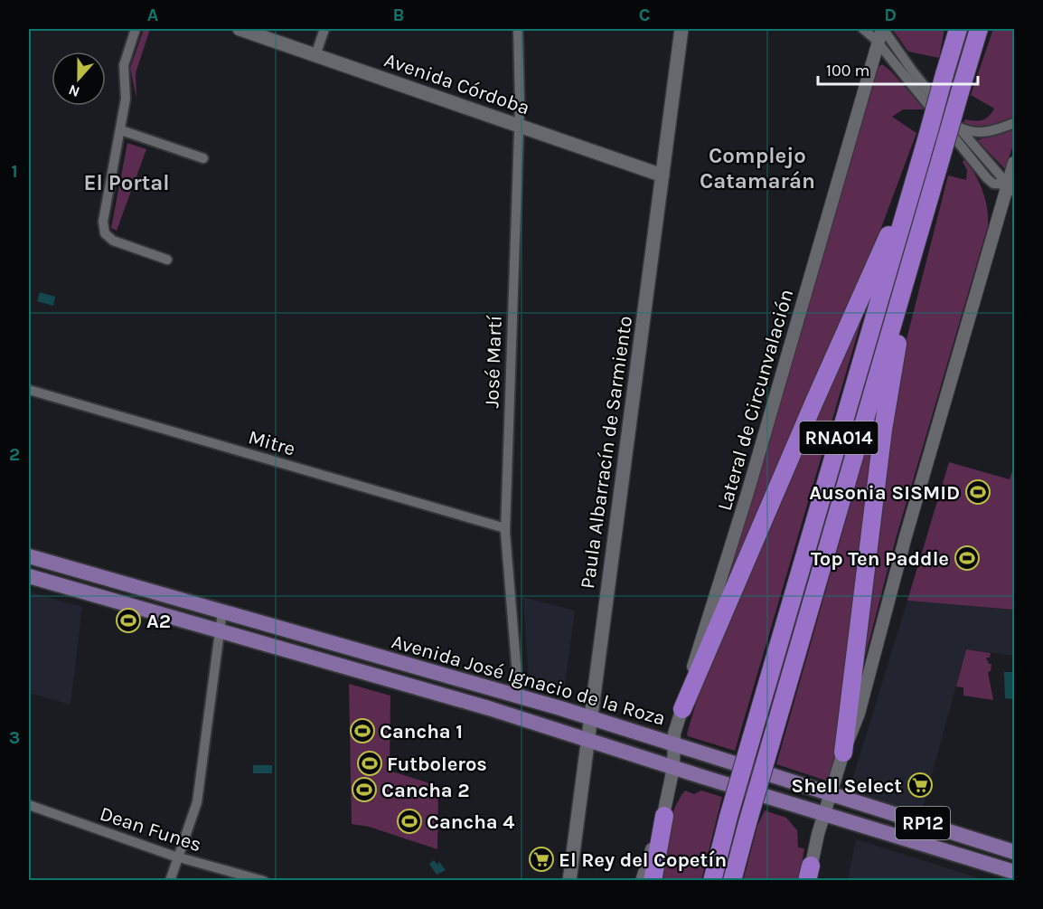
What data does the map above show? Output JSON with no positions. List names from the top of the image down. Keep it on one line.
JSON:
{"streets":{"highway":["RNA014"],"main road":["Avenida Córdoba","Paula Albarracín de Sarmiento","Avenida José Ignacio de la Roza","RP12"],"street":["José Martí","Lateral de Circunvalación","Mitre","Dean Funes"]},"crossings":[["Avenida Córdoba","José Martí"],["Avenida Córdoba","Paula Albarracín de Sarmiento"],["José Martí","Mitre"],["José Martí","Avenida José Ignacio de la Roza"],["Lateral de Circunvalación","Avenida José Ignacio de la Roza"],["Paula Albarracín de Sarmiento","Avenida José Ignacio de la Roza"]],"districts":["Complejo Catamarán","El Portal"],"places":{"sports":["Ausonia SISMID","Top Ten Paddle","A2","Cancha 1","Futboleros","Cancha 2","Cancha 4"],"supermarket":["Shell Select","El Rey del Copetín"]},"scale_bar":"100 m","north":"bottom","grid":{"columns":["A","B","C","D"],"rows":["1","2","3"]}}
